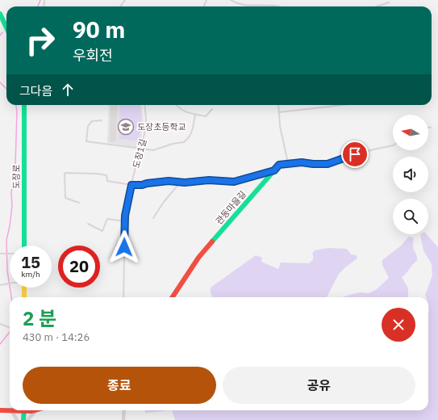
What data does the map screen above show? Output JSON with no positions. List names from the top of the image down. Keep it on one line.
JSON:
{"streets":{"street":["도장로","관동마을길"],"lane":["도장1길"]},"places":{"school or university":["도장초등학교"]},"north":"left","page":{"turn":["90 m","우회전"],"then":"그다음","speed":"15 km/h","limit":"20","heading":["2 분","430 m · 14:26"],"buttons":["종료","공유"]}}
